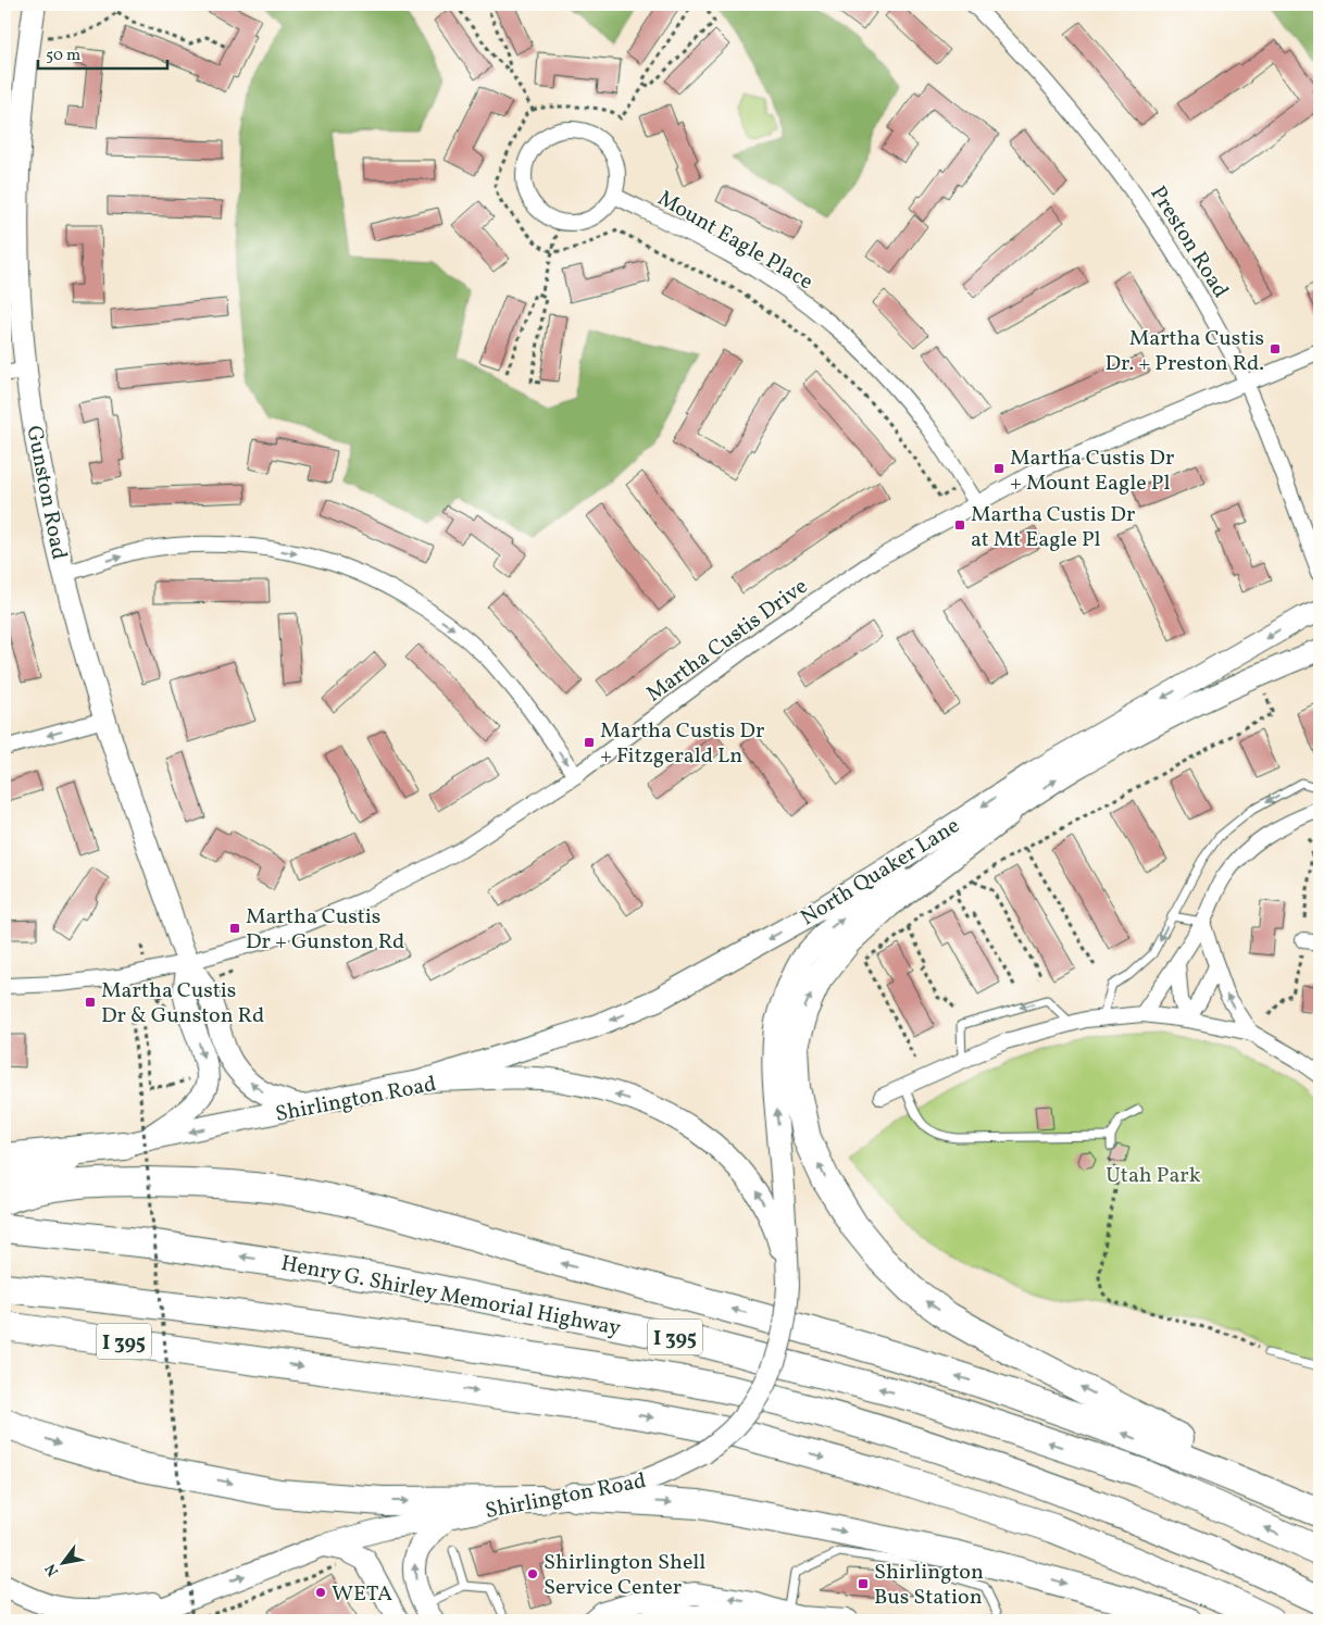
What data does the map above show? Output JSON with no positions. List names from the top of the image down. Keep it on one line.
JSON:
{"streets":{"highway":["Henry G. Shirley Memorial Highway","I 395"],"main road":["Gunston Road","North Quaker Lane","Shirlington Road"],"street":["Mount Eagle Place","Preston Road","Martha Custis Drive"]},"crossings":[["Mount Eagle Place","Martha Custis Drive"],["Preston Road","Martha Custis Drive"],["Gunston Road","Martha Custis Drive"],["Gunston Road","Shirlington Road"],["North Quaker Lane","Shirlington Road"]],"parks":["Utah Park"],"places":{"transit":["Martha Custis Dr. + Preston Rd.","Martha Custis Dr + Mount Eagle Pl","Martha Custis Dr at Mt Eagle Pl","Martha Custis Dr + Fitzgerald Ln","Martha Custis Dr + Gunston Rd","Martha Custis Dr & Gunston Rd","Shirlington Bus Station"],"other":["Shirlington Shell Service Center","WETA"]},"scale_bar":"50 m","north":"bottom left"}
